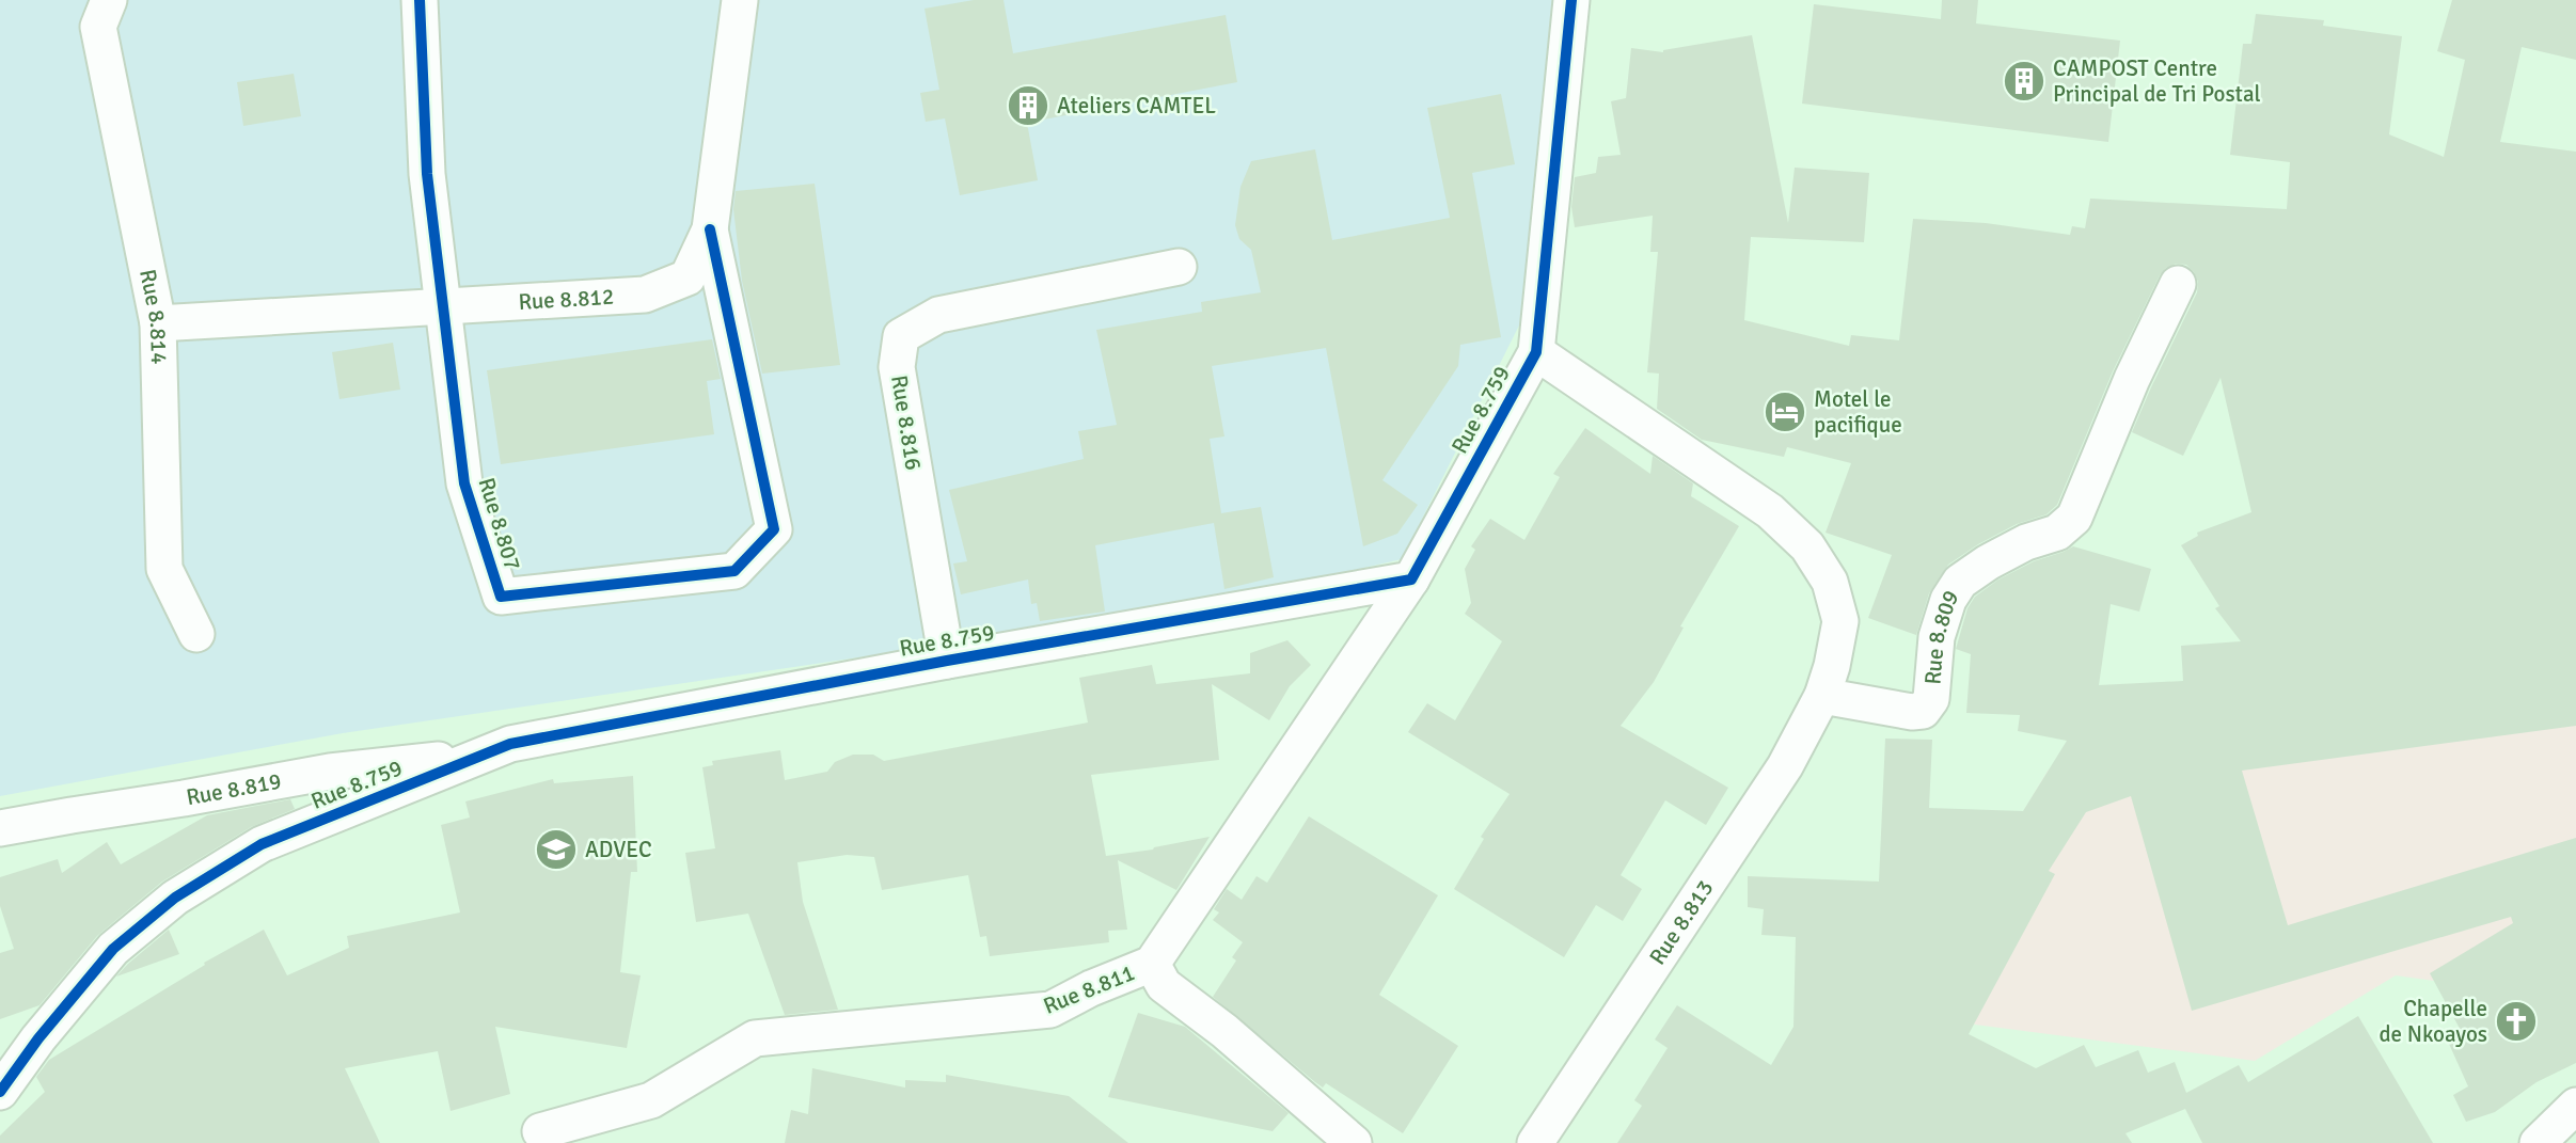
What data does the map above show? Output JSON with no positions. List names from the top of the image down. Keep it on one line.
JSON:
{"streets":{"street":["Rue 8.812","Rue 8.814","Rue 8.759","Rue 8.816","Rue 8.807","Rue 8.809","Rue 8.819","Rue 8.813","Rue 8.811"]},"crossings":[["Rue 8.812","Rue 8.814"],["Rue 8.812","Rue 8.807"],["Rue 8.759","Rue 8.816"],["Rue 8.759","Rue 8.819"],["Rue 8.759","Rue 8.811"],["Rue 8.809","Rue 8.813"]],"places":{"building":["CAMPOST Centre Principal de Tri Postal","Ateliers CAMTEL"],"hotel":["Motel le pacifique"],"school or university":["ADVEC"],"church":["Chapelle de Nkoayos"]}}
